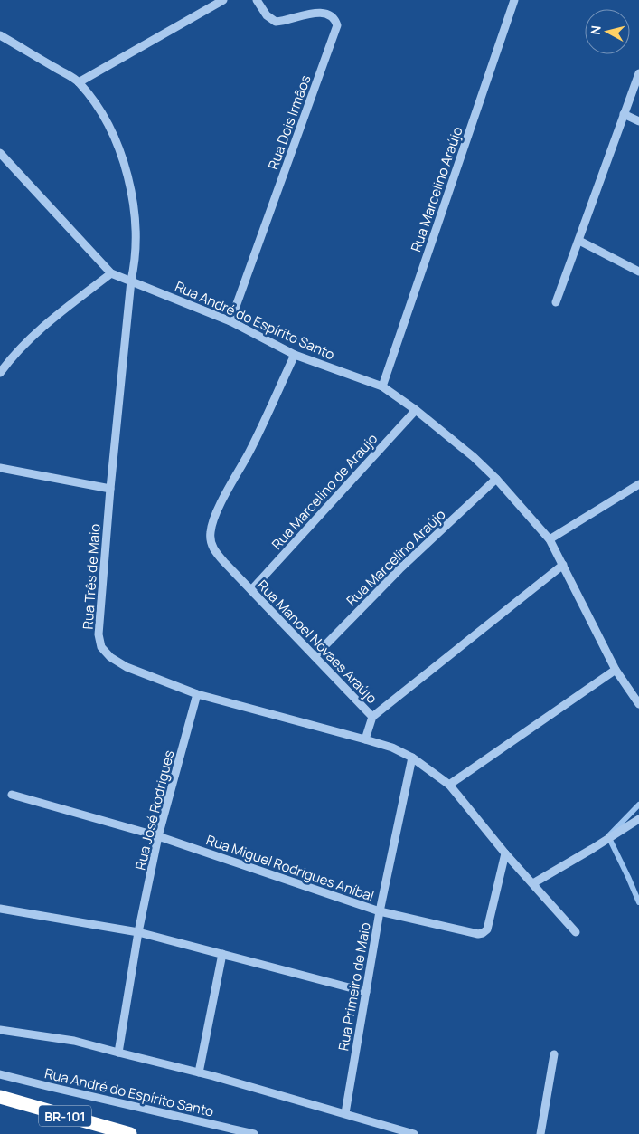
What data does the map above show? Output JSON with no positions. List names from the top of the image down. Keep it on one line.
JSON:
{"streets":{"highway":["BR-101"],"street":["Rua Dois Irmãos","Rua Marcelino Araújo","Rua André do Espírito Santo","Rua Marcelino de Araujo","Rua Três de Maio","Rua Manoel Novaes Araújo","Rua José Rodrigues","Rua Miguel Rodrigues Aníbal","Rua Primeiro de Maio"]},"crossings":[["Rua Dois Irmãos","Rua André do Espírito Santo"],["Rua Marcelino Araújo","Rua André do Espírito Santo"],["Rua Marcelino Araújo","Rua Manoel Novaes Araújo"],["Rua André do Espírito Santo","Rua Marcelino de Araujo"],["Rua André do Espírito Santo","Rua Três de Maio"],["Rua André do Espírito Santo","Rua Manoel Novaes Araújo"],["Rua Marcelino de Araujo","Rua Manoel Novaes Araújo"],["Rua Três de Maio","Rua Manoel Novaes Araújo"],["Rua Três de Maio","Rua José Rodrigues"],["Rua José Rodrigues","Rua Miguel Rodrigues Aníbal"],["Rua Miguel Rodrigues Aníbal","Rua Primeiro de Maio"]],"north":"left"}
